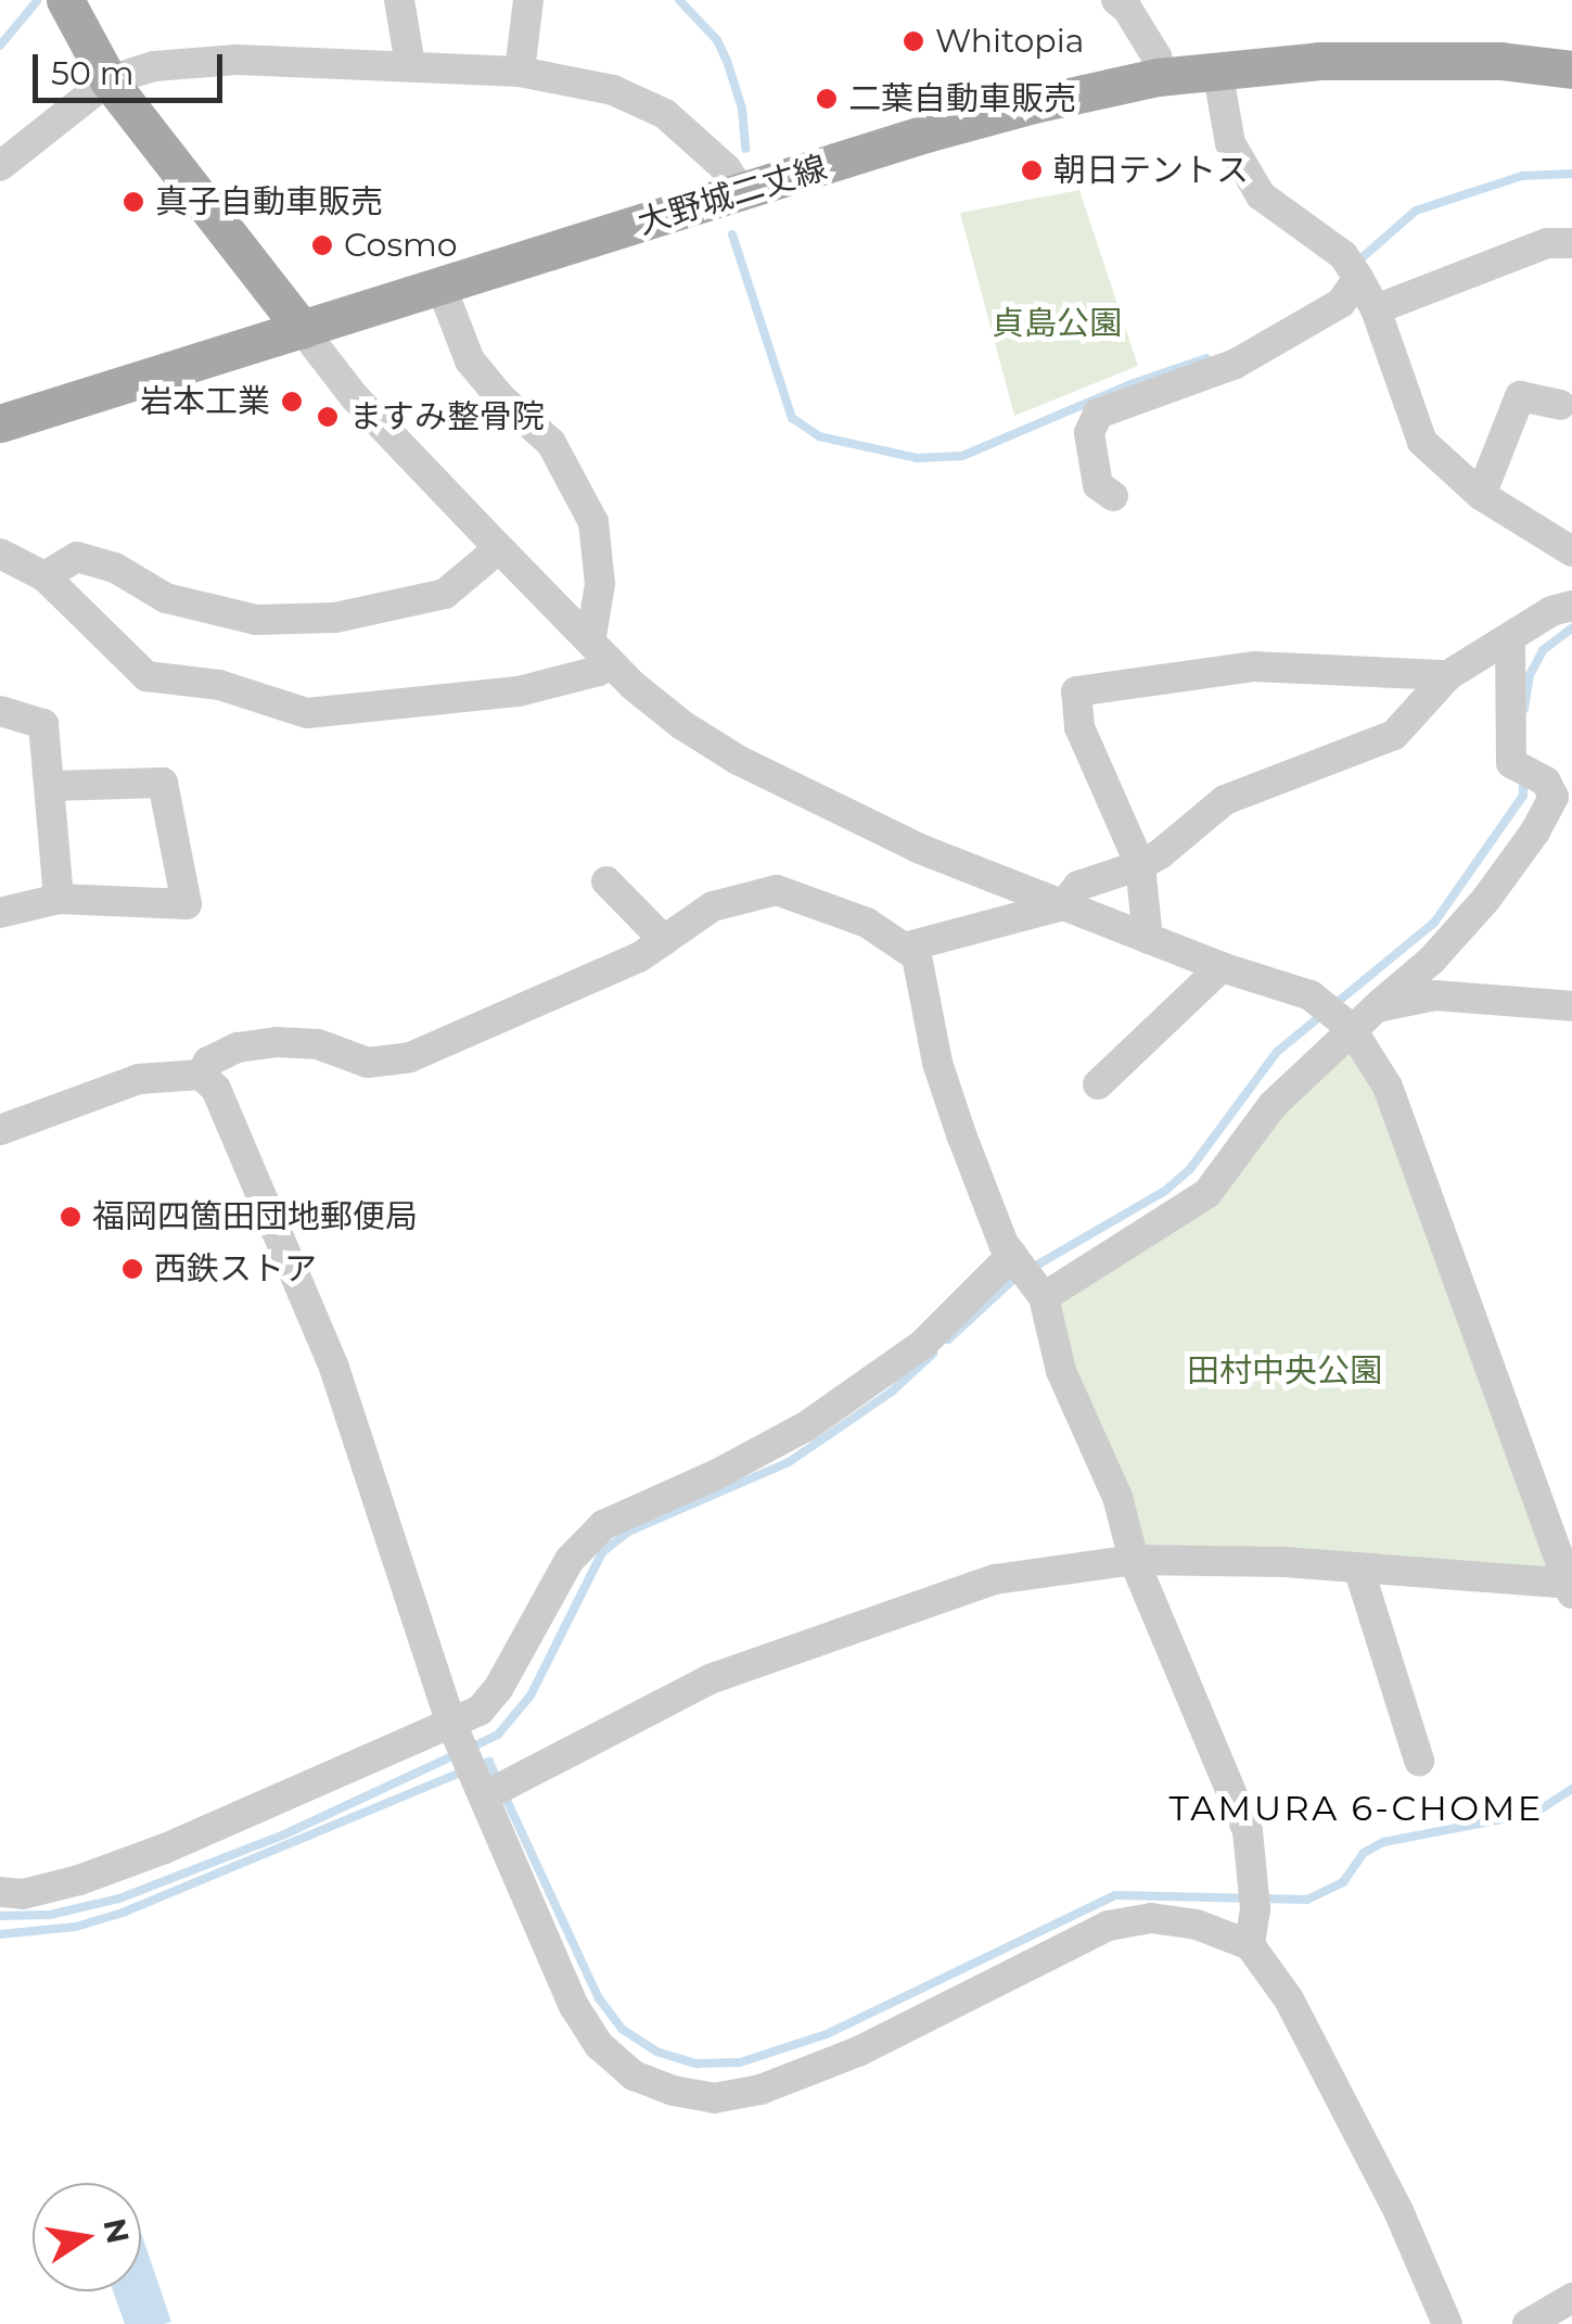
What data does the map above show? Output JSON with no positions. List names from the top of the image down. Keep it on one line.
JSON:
{"streets":{"main road":["大野城二丈線"]},"districts":["TAMURA 6-CHOME"],"parks":["貞島公園","田村中央公園"],"places":["Whitopia","二葉自動車販売","朝日テントス","真子自動車販売","Cosmo","岩本工業","ますみ整骨院","福岡四箇田団地郵便局","西鉄ストア"],"scale_bar":"50 m","north":"right"}
